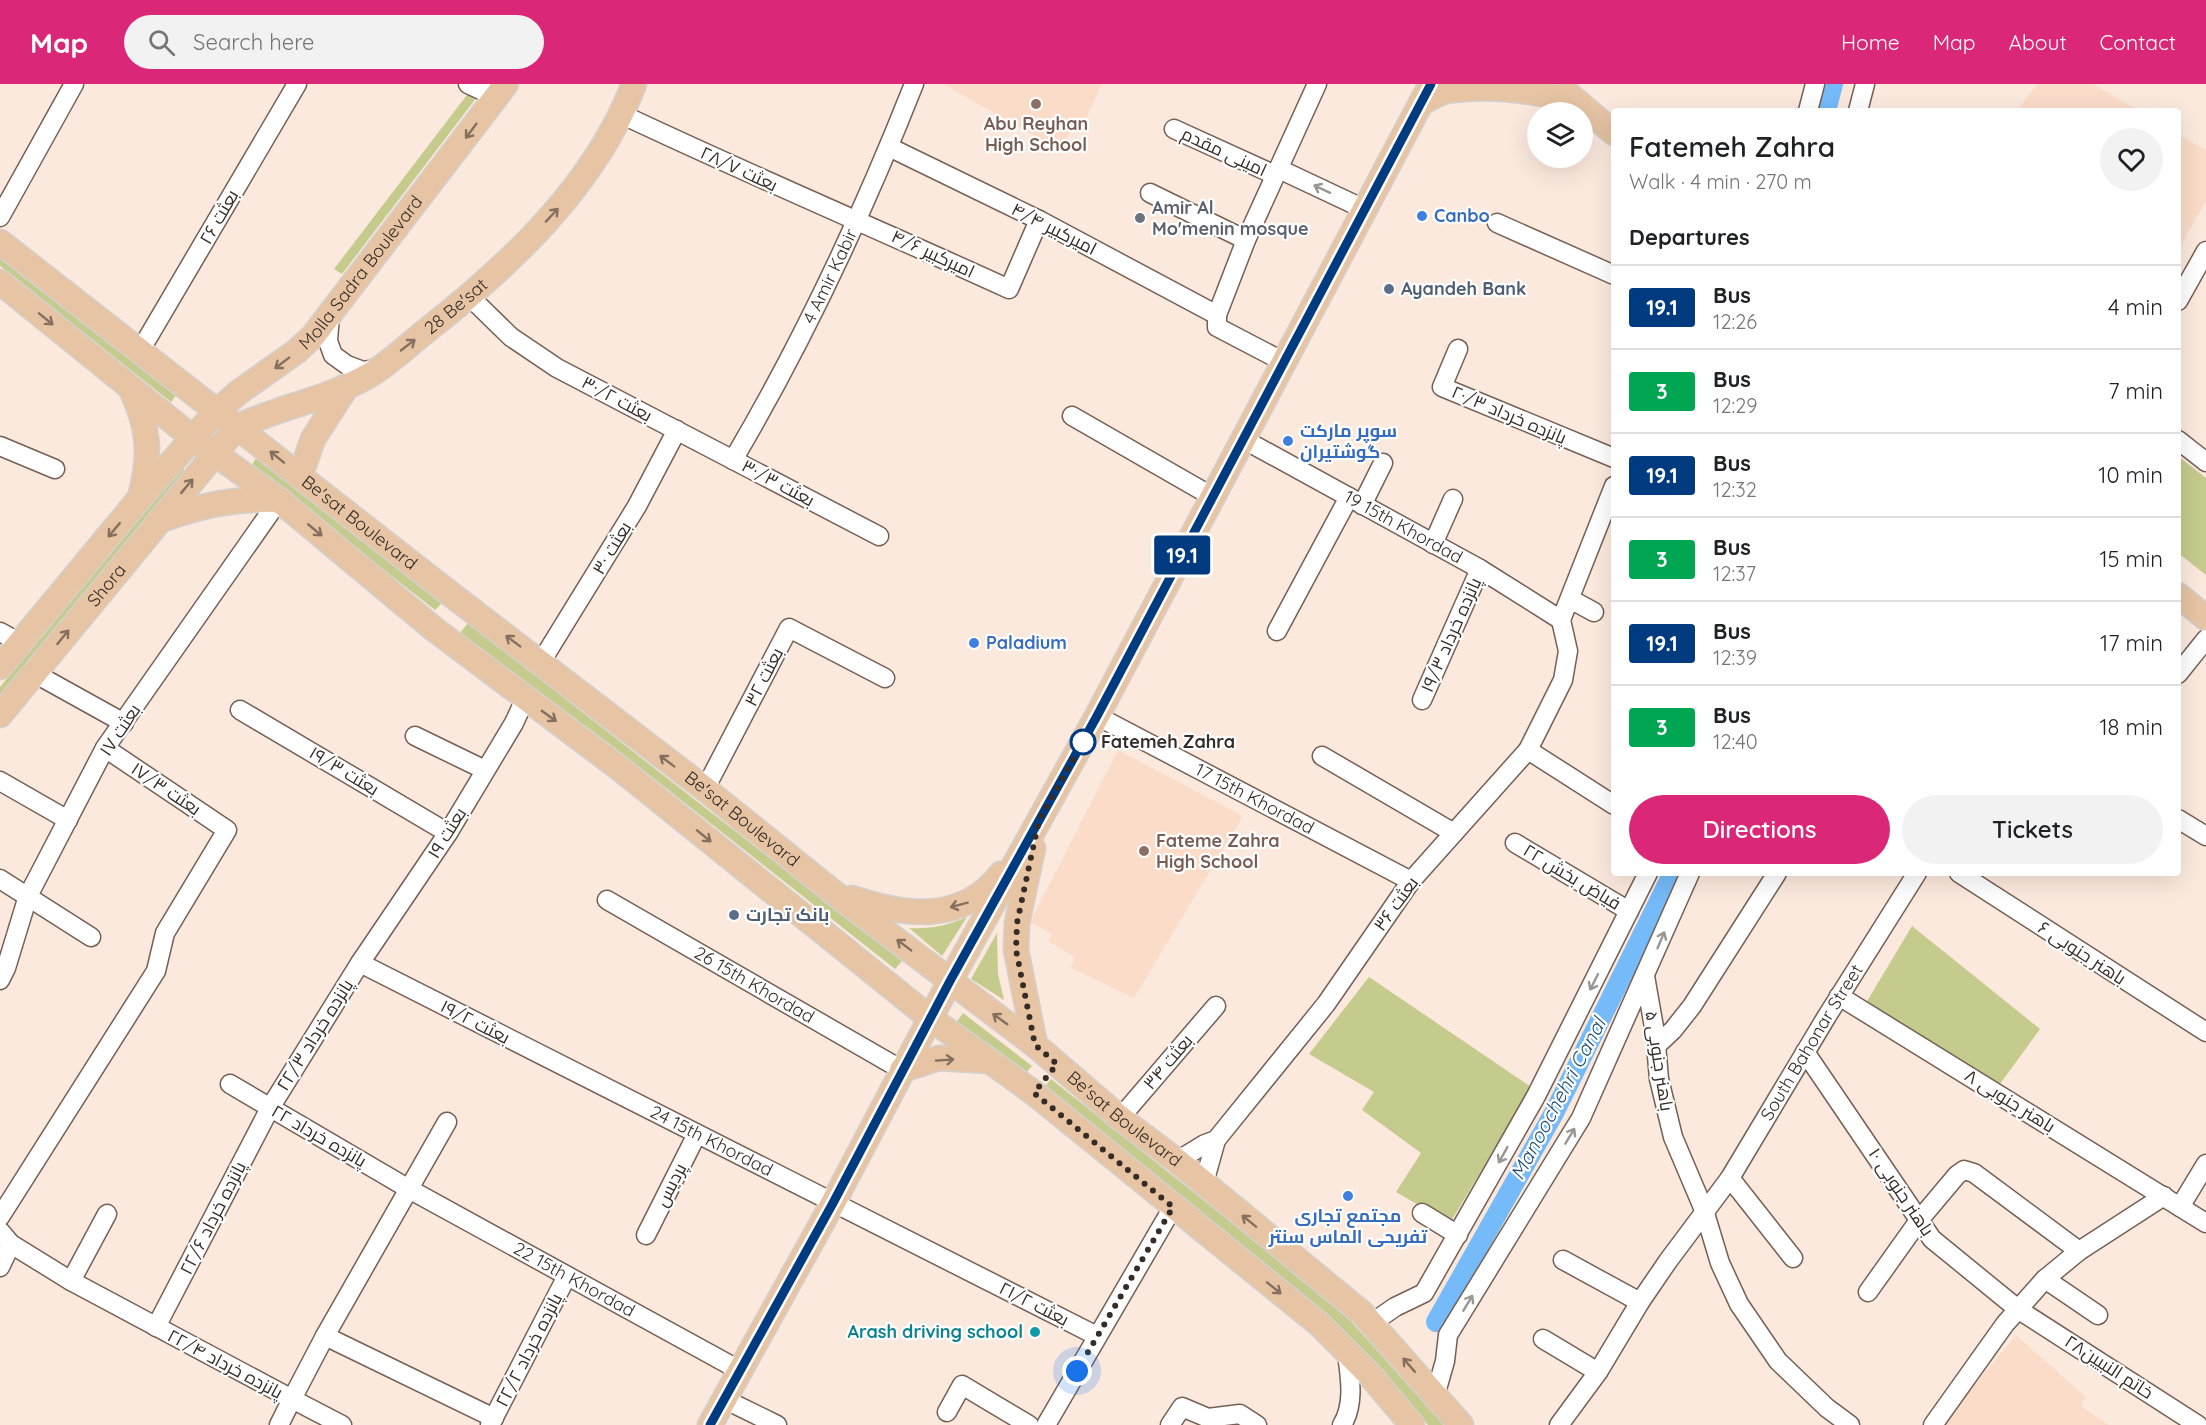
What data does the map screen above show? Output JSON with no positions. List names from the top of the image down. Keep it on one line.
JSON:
{"streets":{"main road":["Molla Sadra Boulevard","28 Be'sat","Be'sat Boulevard","Shora"],"street":["امینی مقدم","بعثت ۲۸/۷","بعثت ۲۶","امیرکبیر ۴/۴","امیرکبیر ۴/۶","4 Amir Kabir","بعثت ۳۰/۲","پانزده خرداد ۲۰/۳","بعثت ۳۰/۳","19 15th Khordad","بعثت ۳۰","پانزده خرداد ۱۹/۳","بعثت ۳۲","بعثت ۱۷","بعثت ۱۹/۳","بعثت ۱۷/۳","17 15th Khordad","بعثت ۱۹","فیاض بخش ۲۲","بعثت ۳۶","باهنر جنوبی ۶","26 15th Khordad","بعثت ۱۹/۲","پانزده خرداد ۲۲/۳","South Bahonar Street","باهنر جنوبی ۵","بعثت ۳۴","باهنر جنوبی ۸","پانزده خرداد ۲۲","24 15th Khordad","پردیس","باهنر جنوبی ۱۰","پانزده خرداد ۲۲/۶","22 15th Khordad","بعثت ۲۱/۲","پانزده خرداد ۲۲/۲","پانزده خرداد ۲۲/۴","خاتم النبیین۲۸"]},"crossings":[["بعثت ۲۸/۷","امیرکبیر ۴/۶"],["بعثت ۲۸/۷","4 Amir Kabir"],["بعثت ۲۸/۷","28 Be'sat"],["بعثت ۲۶","Be'sat Boulevard"],["امیرکبیر ۴/۴","امیرکبیر ۴/۶"],["امیرکبیر ۴/۴","4 Amir Kabir"],["امیرکبیر ۴/۶","4 Amir Kabir"],["Molla Sadra Boulevard","Be'sat Boulevard"],["Molla Sadra Boulevard","Shora"],["4 Amir Kabir","بعثت ۳۰/۳"],["28 Be'sat","بعثت ۳۰/۲"],["28 Be'sat","Be'sat Boulevard"],["28 Be'sat","Shora"],["بعثت ۳۰/۲","بعثت ۳۰/۳"],["بعثت ۳۰/۲","بعثت ۳۰"],["بعثت ۳۰/۳","بعثت ۳۰"],["Be'sat Boulevard","بعثت ۳۰"],["Be'sat Boulevard","Shora"],["Be'sat Boulevard","بعثت ۳۲"],["Be'sat Boulevard","بعثت ۱۷"],["Be'sat Boulevard","بعثت ۱۹"],["Be'sat Boulevard","بعثت ۳۶"],["Be'sat Boulevard","بعثت ۳۴"],["19 15th Khordad","پانزده خرداد ۱۹/۳"],["19 15th Khordad","بعثت ۳۶"],["بعثت ۱۷","بعثت ۱۷/۳"],["بعثت ۱۹/۳","بعثت ۱۹"],["17 15th Khordad","بعثت ۳۶"],["بعثت ۱۹","بعثت ۱۹/۲"],["بعثت ۱۹","پانزده خرداد ۲۲/۳"],["بعثت ۱۹/۲","پانزده خرداد ۲۲/۳"],["بعثت ۱۹/۲","24 15th Khordad"],["پانزده خرداد ۲۲/۳","پانزده خرداد ۲۲"],["پانزده خرداد ۲۲/۳","پانزده خرداد ۲۲/۶"],["South Bahonar Street","باهنر جنوبی ۵"],["South Bahonar Street","باهنر جنوبی ۸"],["South Bahonar Street","باهنر جنوبی ۱۰"],["پانزده خرداد ۲۲","پانزده خرداد ۲۲/۶"],["پانزده خرداد ۲۲","22 15th Khordad"],["پانزده خرداد ۲۲","پانزده خرداد ۲۲/۴"],["24 15th Khordad","پردیس"],["24 15th Khordad","بعثت ۲۱/۲"],["باهنر جنوبی ۱۰","خاتم النبیین۲۸"],["پانزده خرداد ۲۲/۶","پانزده خرداد ۲۲/۴"],["22 15th Khordad","پانزده خرداد ۲۲/۲"],["22 15th Khordad","پانزده خرداد ۲۲/۴"]],"one_way":["امینی مقدم","Molla Sadra Boulevard","28 Be'sat"],"water":["Manoochehri Canal"],"places":["Abu Reyhan High School","Canbo","Amir Al Mo'menin mosque","Ayandeh Bank","سوپر مارکت گوشتیران","Paladium","Fatemeh Zahra","Fateme Zahra High School","بانک تجارت","مجتمع تجاری تفریحی الماس سنتر","Arash driving school"],"lines":["bus line 19.1"],"page":{"header":"Map","search":"Search here","nav":["Home","Map","About","Contact"],"on_map":"19.1","heading":[["Fatemeh Zahra","Walk · 4 min · 270 m"],"Departures"],"list":[{"mark":"19.1","name":"Bus","note":"12:26","value":"4 min"},{"mark":"3","name":"Bus","note":"12:29","value":"7 min"},{"mark":"19.1","name":"Bus","note":"12:32","value":"10 min"},{"mark":"3","name":"Bus","note":"12:37","value":"15 min"},{"mark":"19.1","name":"Bus","note":"12:39","value":"17 min"},{"mark":"3","name":"Bus","note":"12:40","value":"18 min"}],"buttons":["Directions","Tickets"]}}
